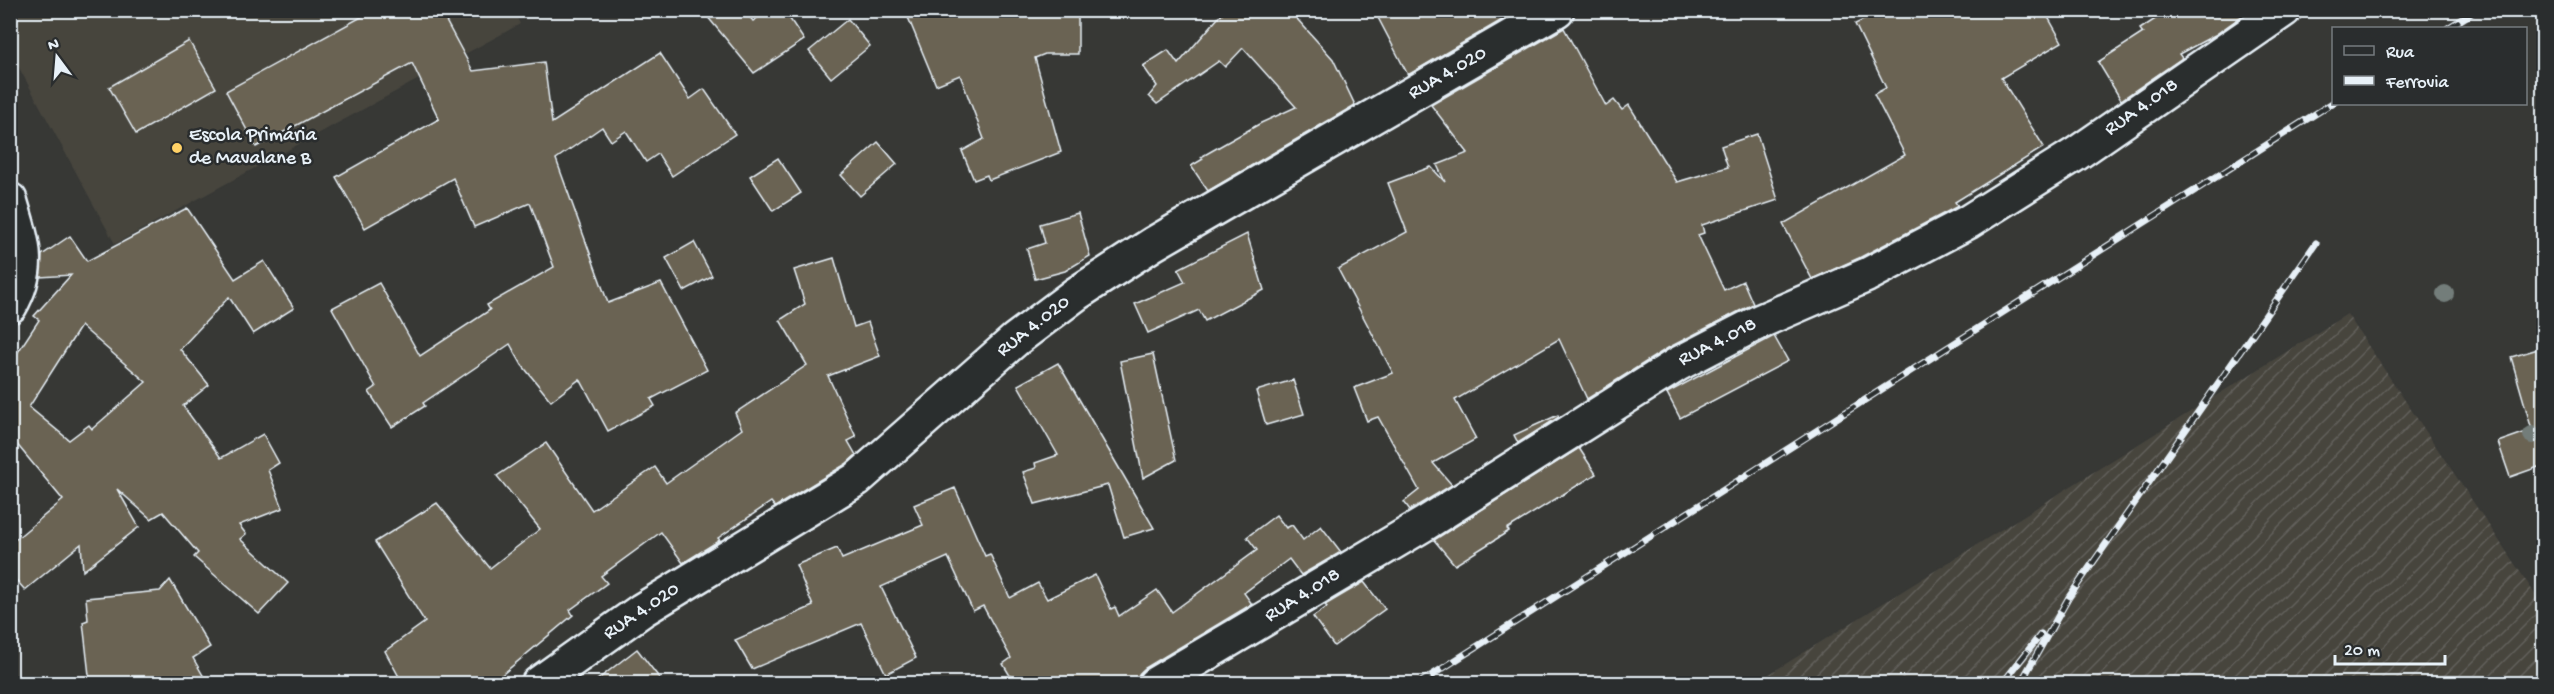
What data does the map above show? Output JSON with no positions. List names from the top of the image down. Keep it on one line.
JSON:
{"streets":{"street":["RUA 4.020","RUA 4.018"]},"places":["Escola Primária de Mavalane B"],"legend":["Rua","Ferrovia"],"scale_bar":"20 m","north":"top"}
